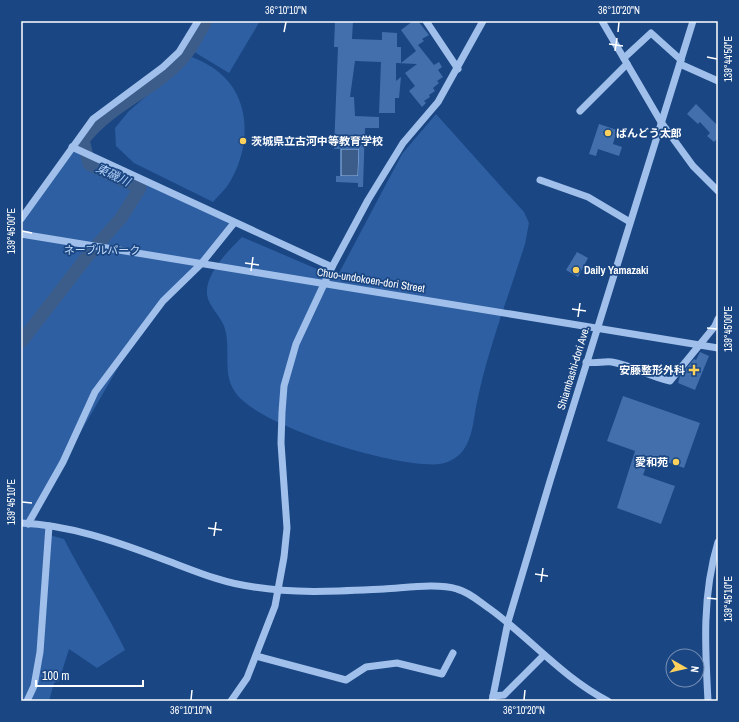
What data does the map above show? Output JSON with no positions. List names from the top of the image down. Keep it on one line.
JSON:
{"streets":{"street":["Chuo-undokoen-dori Street","Shiambashi-dori Ave."]},"crossings":[["Chuo-undokoen-dori Street","Shiambashi-dori Ave."]],"water":["東磯川"],"parks":["ネーブルパーク"],"places":{"other":["ばんどう太郎","茨城県立古河中等教育学校","Daily Yamazaki","愛和苑"],"health":["安藤整形外科"]},"scale_bar":"100 m","north":"right","coordinates":["36°10'10\"N","36°10'20\"N","139°44'50\"E","139°45'00\"E","139°45'10\"E"]}
